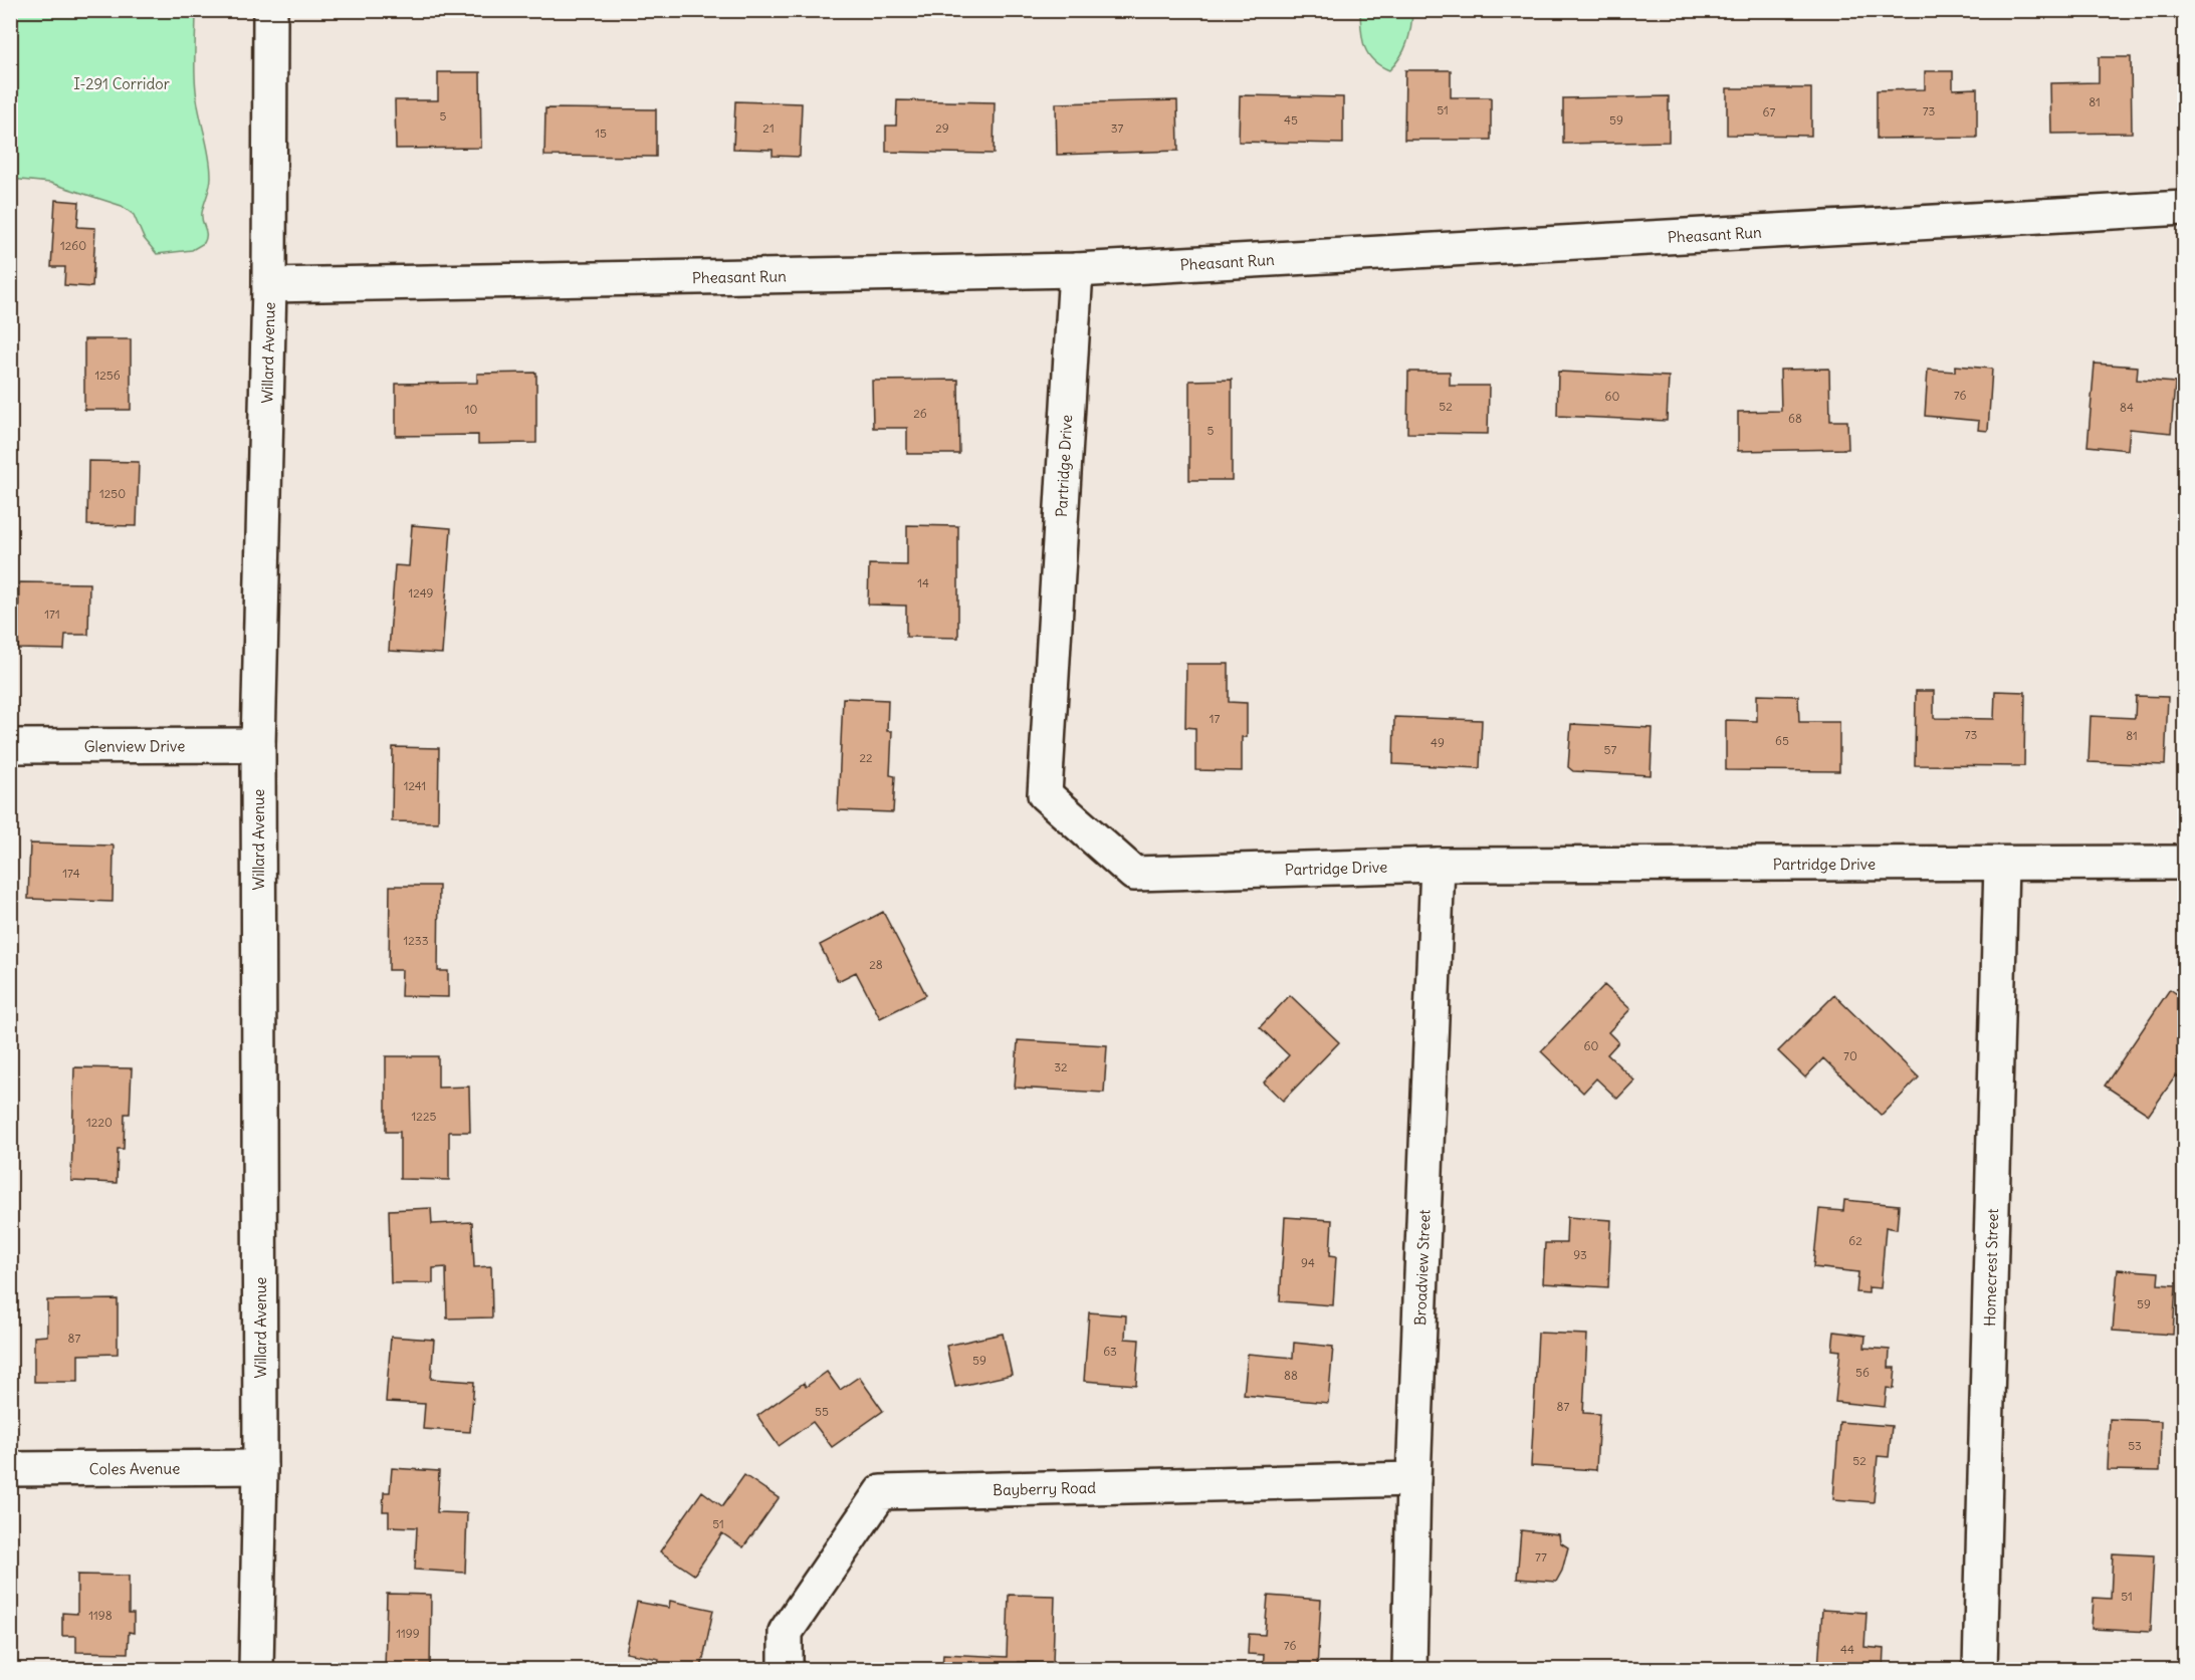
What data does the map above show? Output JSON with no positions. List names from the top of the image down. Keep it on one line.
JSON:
{"streets":{"street":["Pheasant Run","Willard Avenue","Partridge Drive","Glenview Drive","Broadview Street","Homecrest Street","Coles Avenue","Bayberry Road"]},"crossings":[["Pheasant Run","Willard Avenue"],["Pheasant Run","Partridge Drive"],["Willard Avenue","Glenview Drive"],["Willard Avenue","Coles Avenue"],["Partridge Drive","Broadview Street"],["Partridge Drive","Homecrest Street"],["Broadview Street","Bayberry Road"]],"parks":["I-291 Corridor"],"house_numbers":["81","51","73","67","5","45","59","21","29","37","15","1260","1256","76","60","52","84","10","26","68","5","1250","14","1249","171","17","73","81","65","49","57","22","1241","174","1233","28","60","70","32","1225","1220","62","93","94","59","87","63","59","56","88","87","55","53","52","51","77","51","1198","1199","76","44"]}
